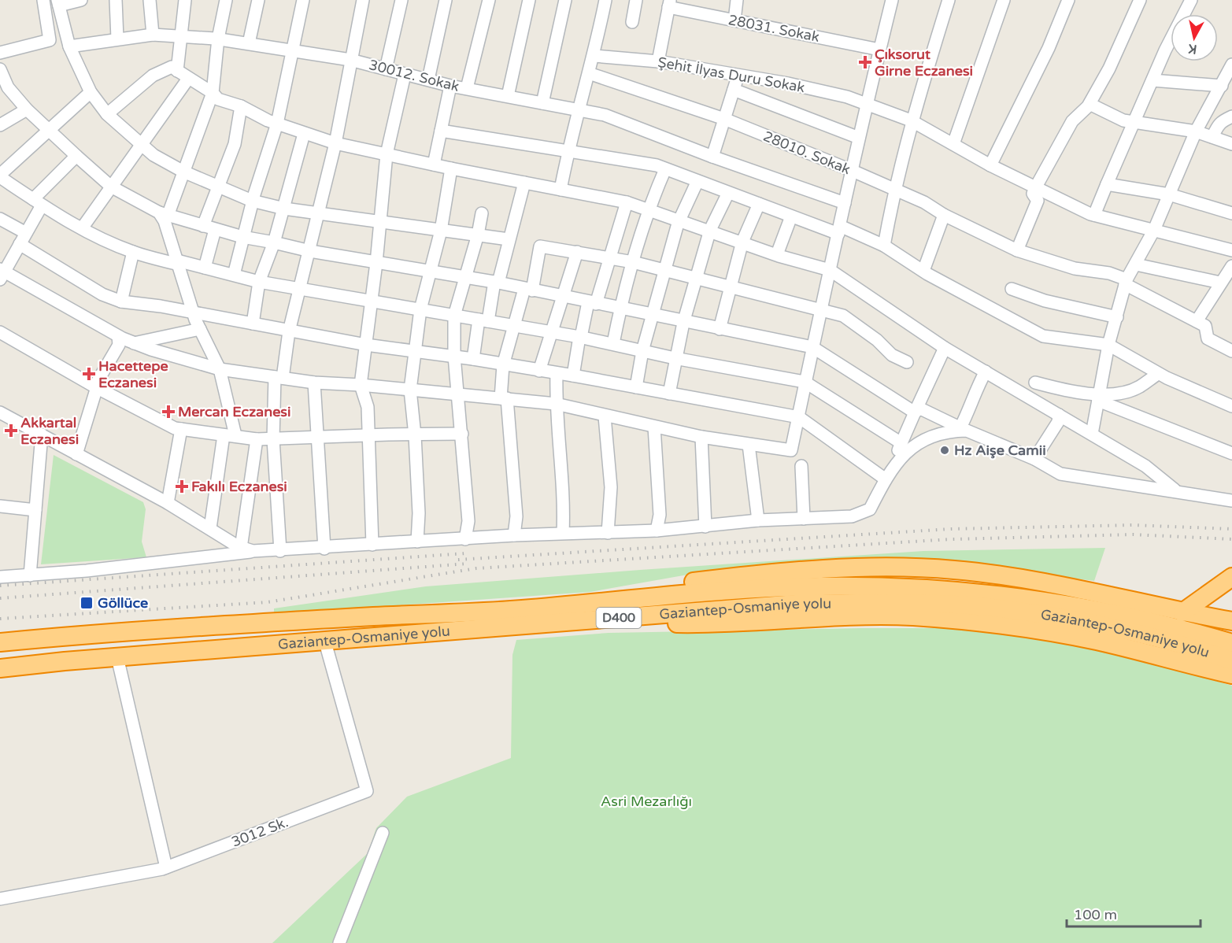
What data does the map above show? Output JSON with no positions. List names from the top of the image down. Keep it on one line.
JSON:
{"streets":{"highway":["Gaziantep-Osmaniye yolu","D400"],"street":["28031. Sokak","Şehit İlyas Duru Sokak","30012. Sokak","28010. Sokak","3012 Sk."]},"crossings":[["Gaziantep-Osmaniye yolu","3012 Sk."]],"parks":["Asri Mezarlığı"],"places":{"health":["Çıksorut Girne Eczanesi","Hacettepe Eczanesi","Mercan Eczanesi","Akkartal Eczanesi","Fakılı Eczanesi"],"other":["Hz Aişe Camii"],"transit":["Göllüce"]},"scale_bar":"100 m","north":"bottom"}
